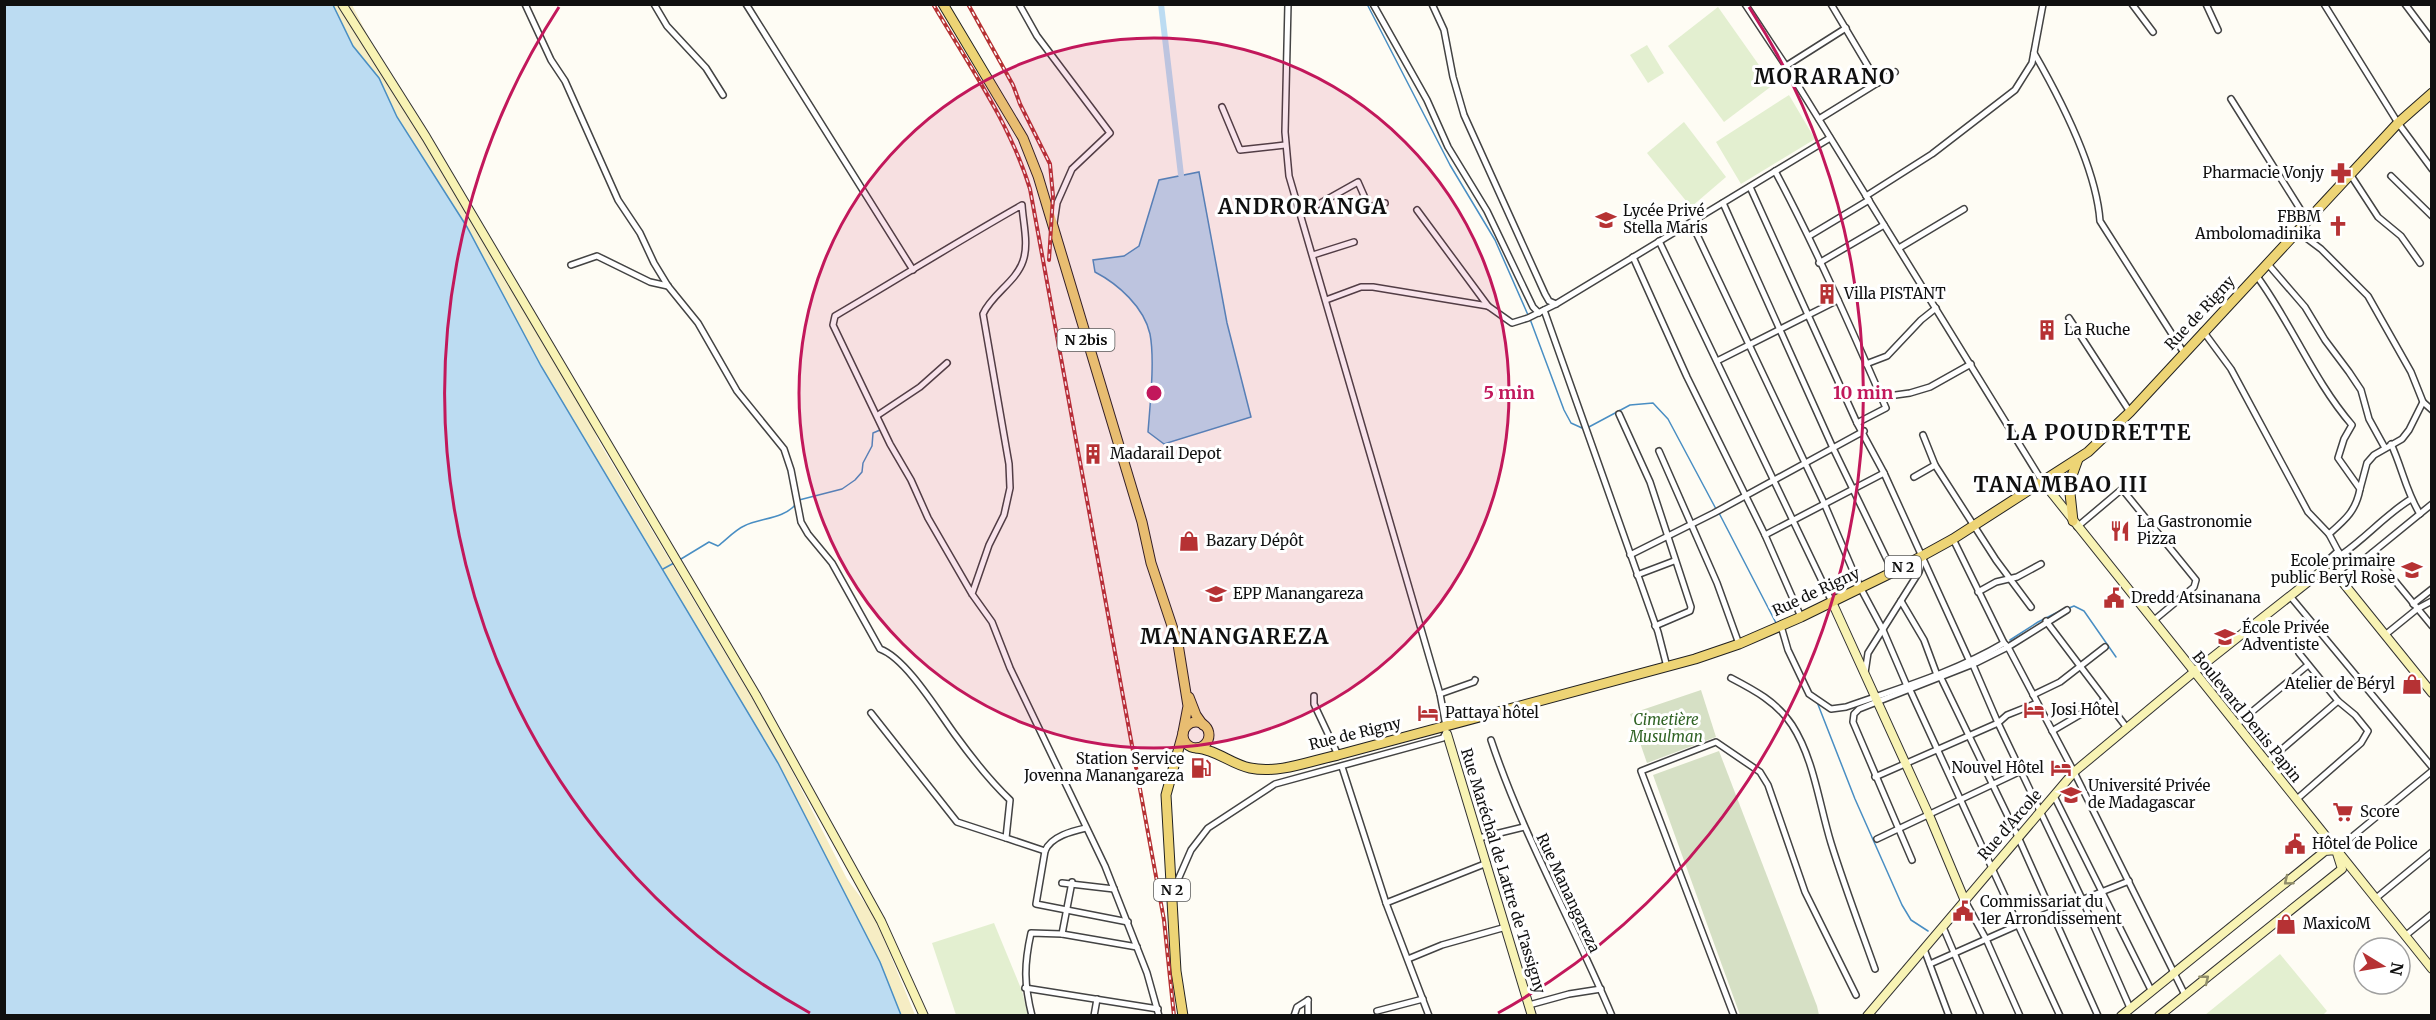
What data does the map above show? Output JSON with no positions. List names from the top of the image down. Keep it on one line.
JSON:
{"streets":{"main road":["Rue de Rigny","N 2bis","N 2"],"street":["Boulevard Denis Papin","Rue d'Arcole","Rue Maréchal de Lattre de Tassigny","Rue Manangareza"]},"crossings":[["Rue de Rigny","Boulevard Denis Papin"],["Rue de Rigny","Rue Maréchal de Lattre de Tassigny"],["Boulevard Denis Papin","Rue d'Arcole"]],"districts":["MORARANO","ANDRORANGA","LA POUDRETTE","TANAMBAO III","MANANGAREZA"],"parks":["Cimetière Musulman"],"places":{"pharmacy":["Pharmacie Vonjy"],"school or university":["Lycée Privé Stella Maris","Ecole primaire public Beryl Rose","EPP Manangareza","École Privée Adventiste","Université Privée de Madagascar"],"church":["FBBM Ambolomadinika"],"building":["Villa PISTANT","La Ruche","Madarail Depot"],"restaurant":["La Gastronomie Pizza"],"shop":["Bazary Dépôt","Atelier de Béryl","MaxicoM"],"public building":["Dredd Atsinanana","Hôtel de Police","Commissariat du 1er Arrondissement"],"hotel":["Josi Hôtel","Pattaya hôtel","Nouvel Hôtel"],"fuel station":["Station Service Jovenna Manangareza"],"supermarket":["Score"]},"north":"right","rings":["5 min","10 min"]}
